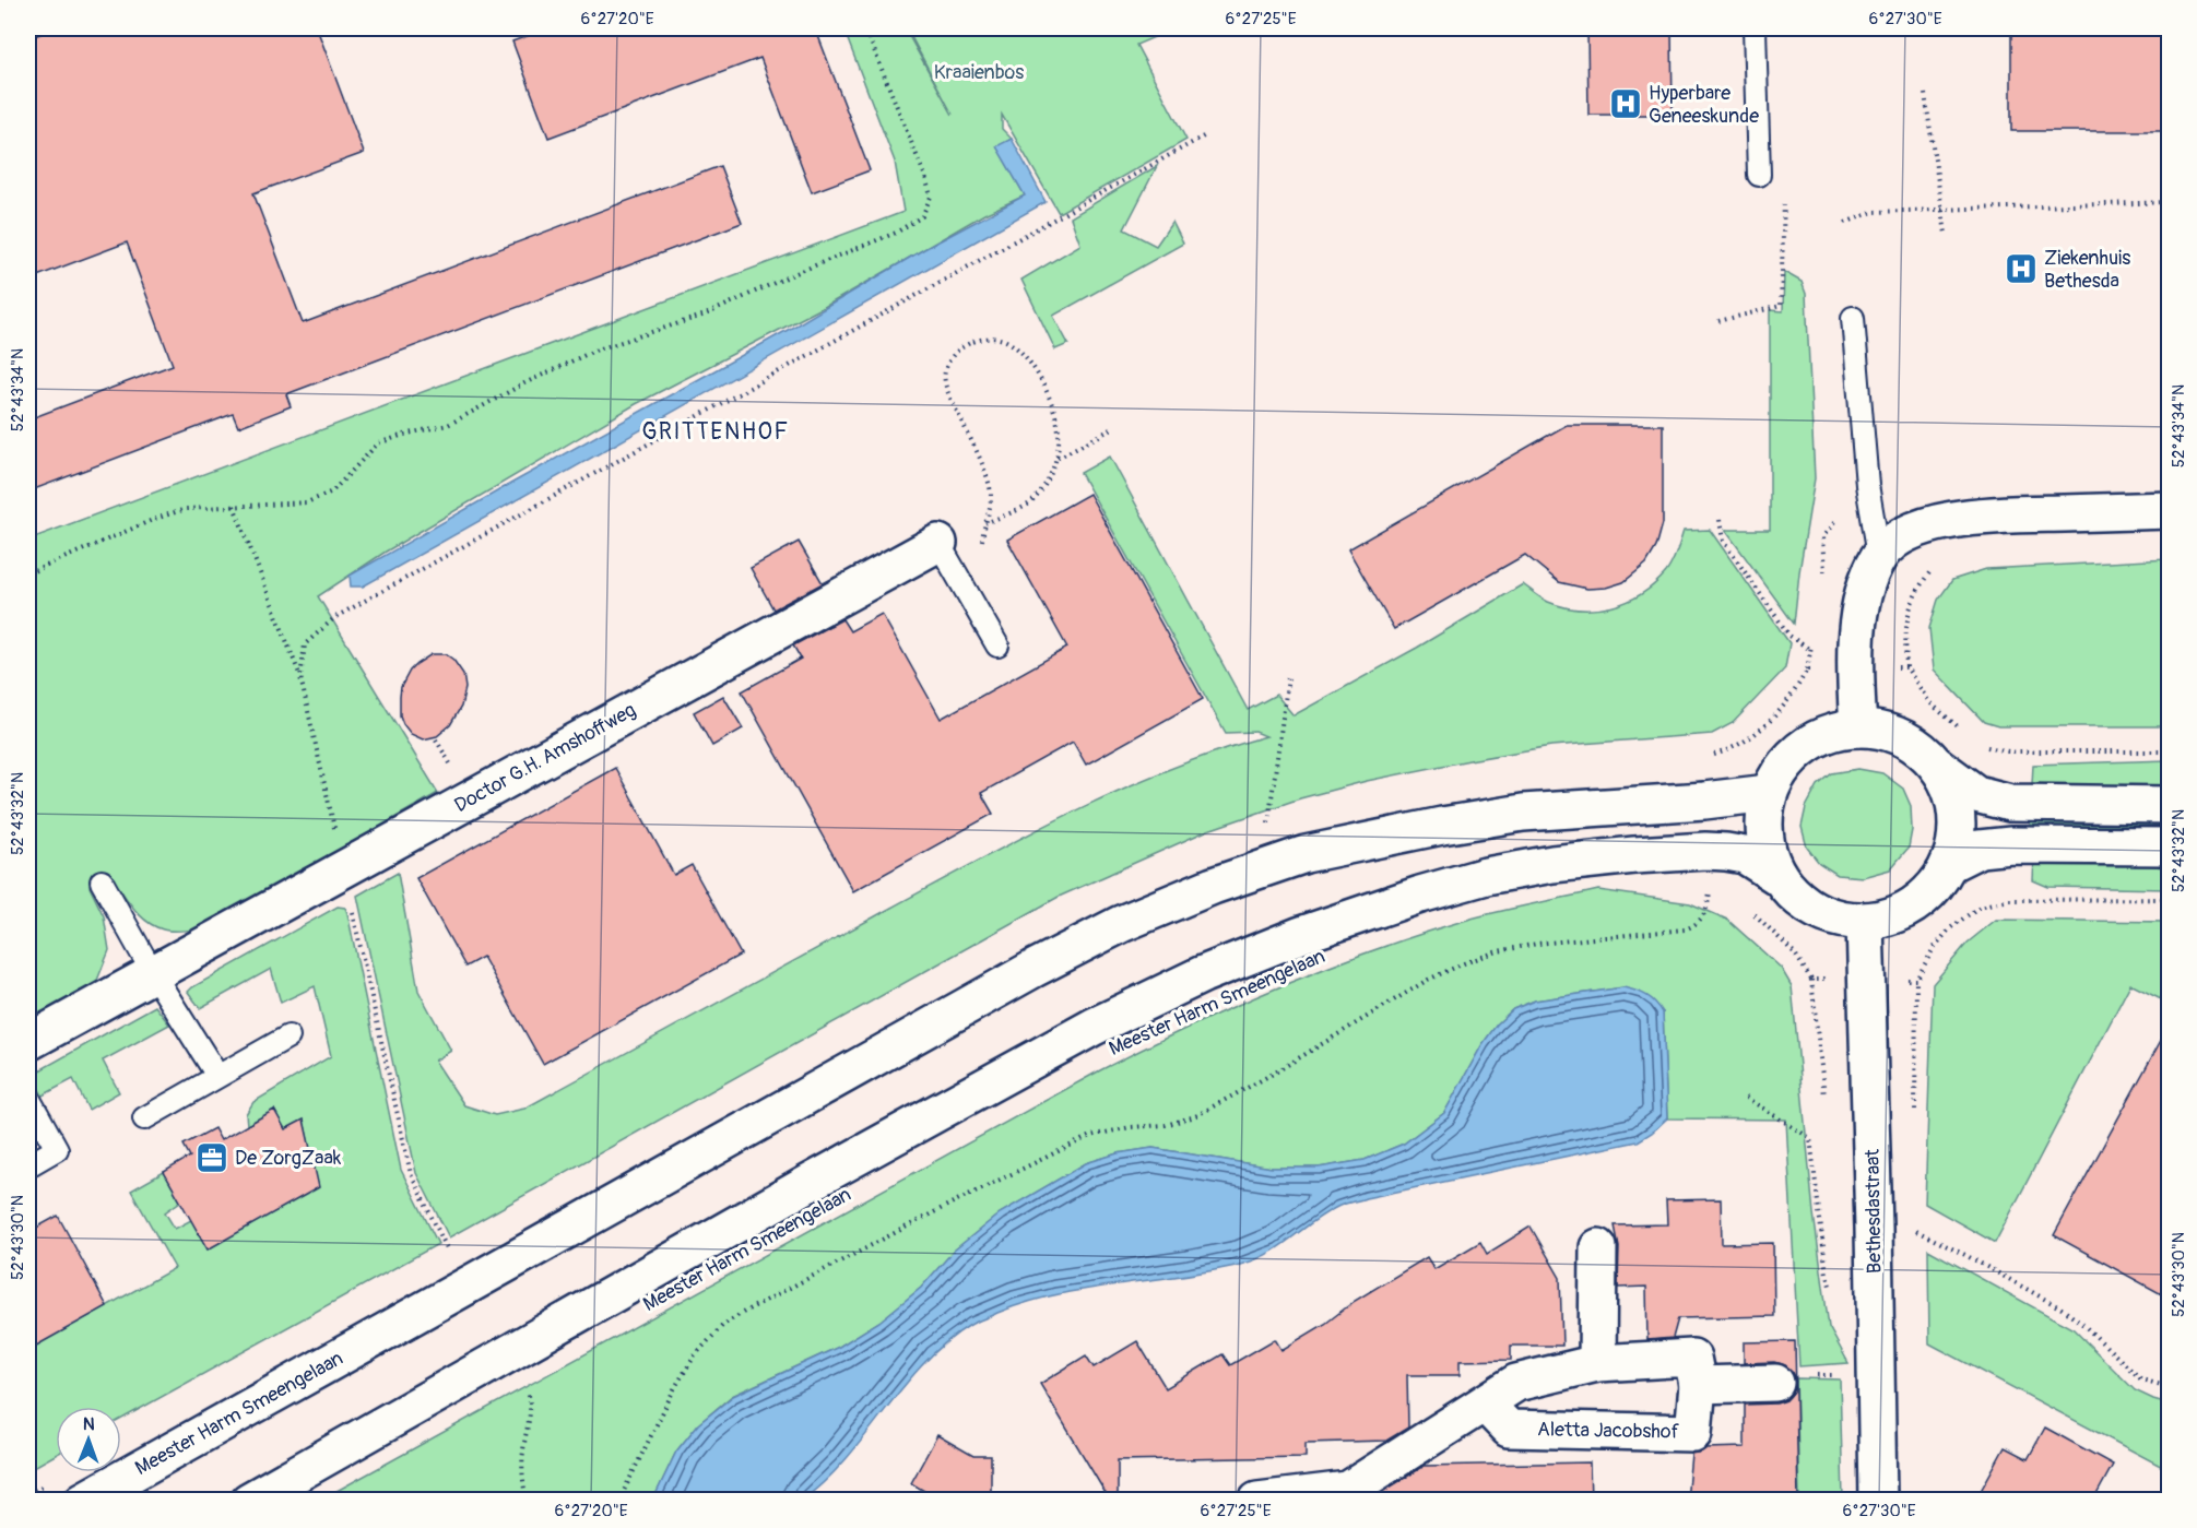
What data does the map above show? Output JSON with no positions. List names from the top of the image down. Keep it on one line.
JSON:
{"streets":{"street":["Doctor G.H. Amshoffweg","Meester Harm Smeengelaan","Bethesdastraat","Aletta Jacobshof"]},"crossings":[["Meester Harm Smeengelaan","Bethesdastraat"]],"districts":["GRITTENHOF"],"parks":["Kraaienbos"],"places":{"hospital":["Hyperbare Geneeskunde","Ziekenhuis Bethesda"],"office":["De ZorgZaak"]},"north":"top","coordinates":["6°27'20\"E","6°27'25\"E","6°27'30\"E","52°43'34\"N","52°43'32\"N","52°43'30\"N"]}
